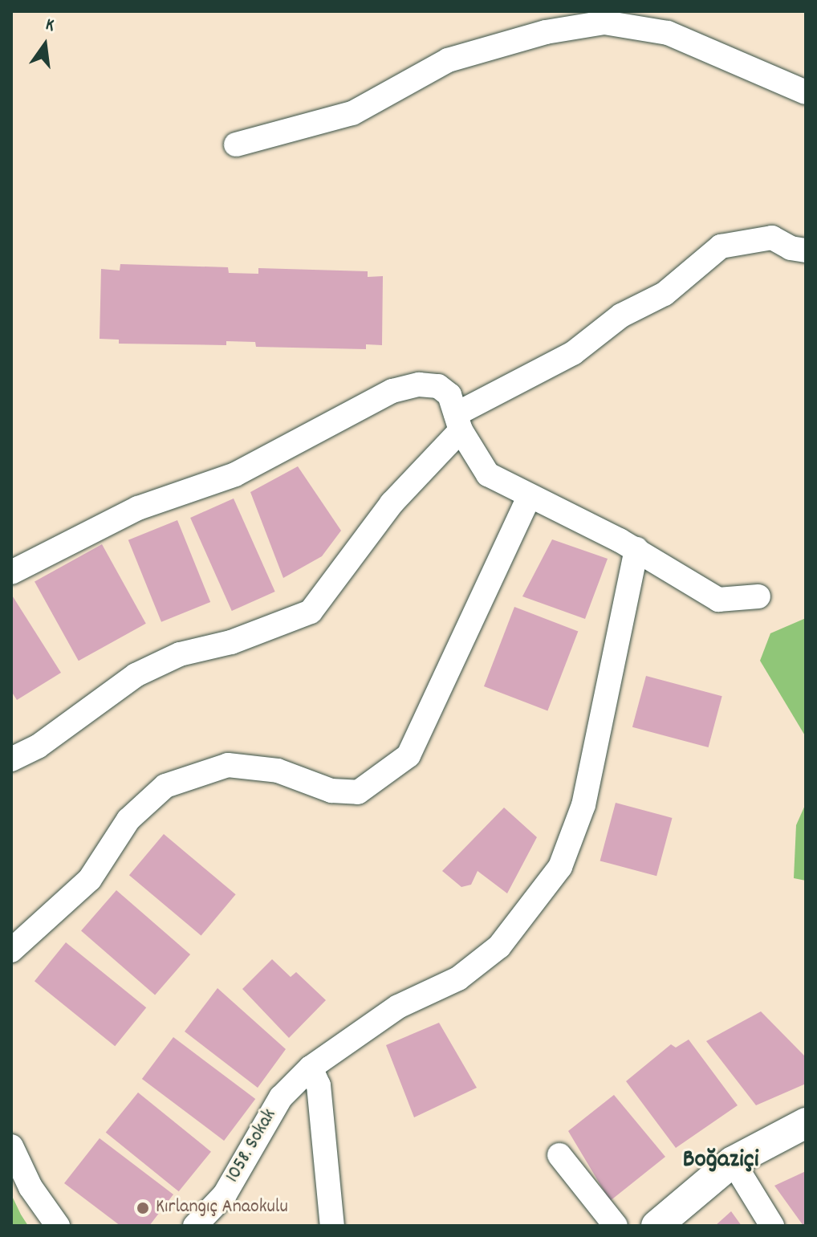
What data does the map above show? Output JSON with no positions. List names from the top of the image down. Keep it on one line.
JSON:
{"streets":{"street":["1058. Sokak"]},"districts":["Boğaziçi"],"places":["Kırlangıç Anaokulu"],"north":"top"}
